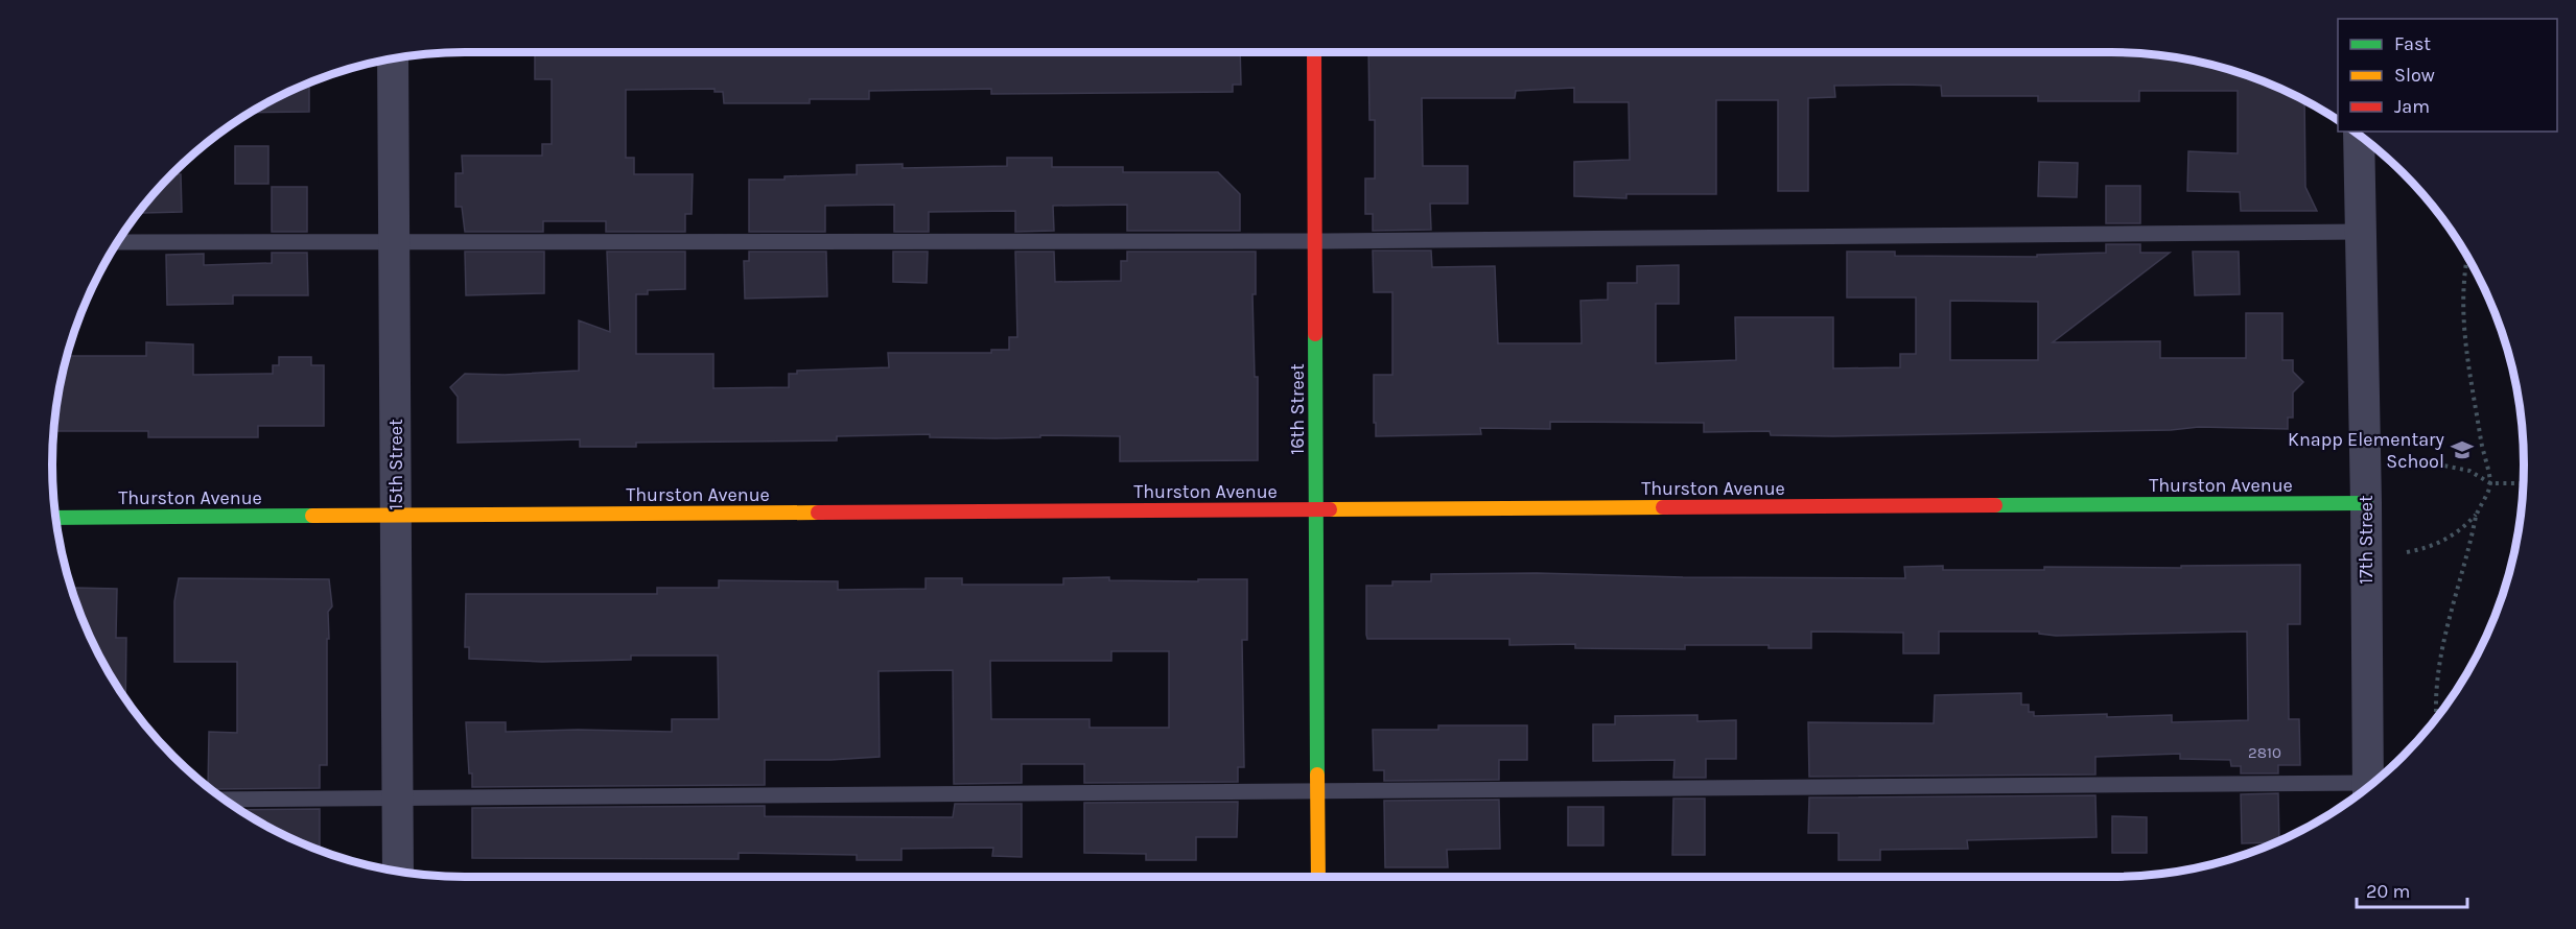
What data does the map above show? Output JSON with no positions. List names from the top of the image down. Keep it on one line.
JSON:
{"streets":{"street":["16th Street","15th Street","Thurston Avenue","17th Street"]},"crossings":[["16th Street","Thurston Avenue"],["15th Street","Thurston Avenue"],["Thurston Avenue","17th Street"]],"places":{"school or university":["Knapp Elementary School"]},"house_numbers":["2810"],"legend":["Fast","Slow","Jam"],"scale_bar":"20 m"}
